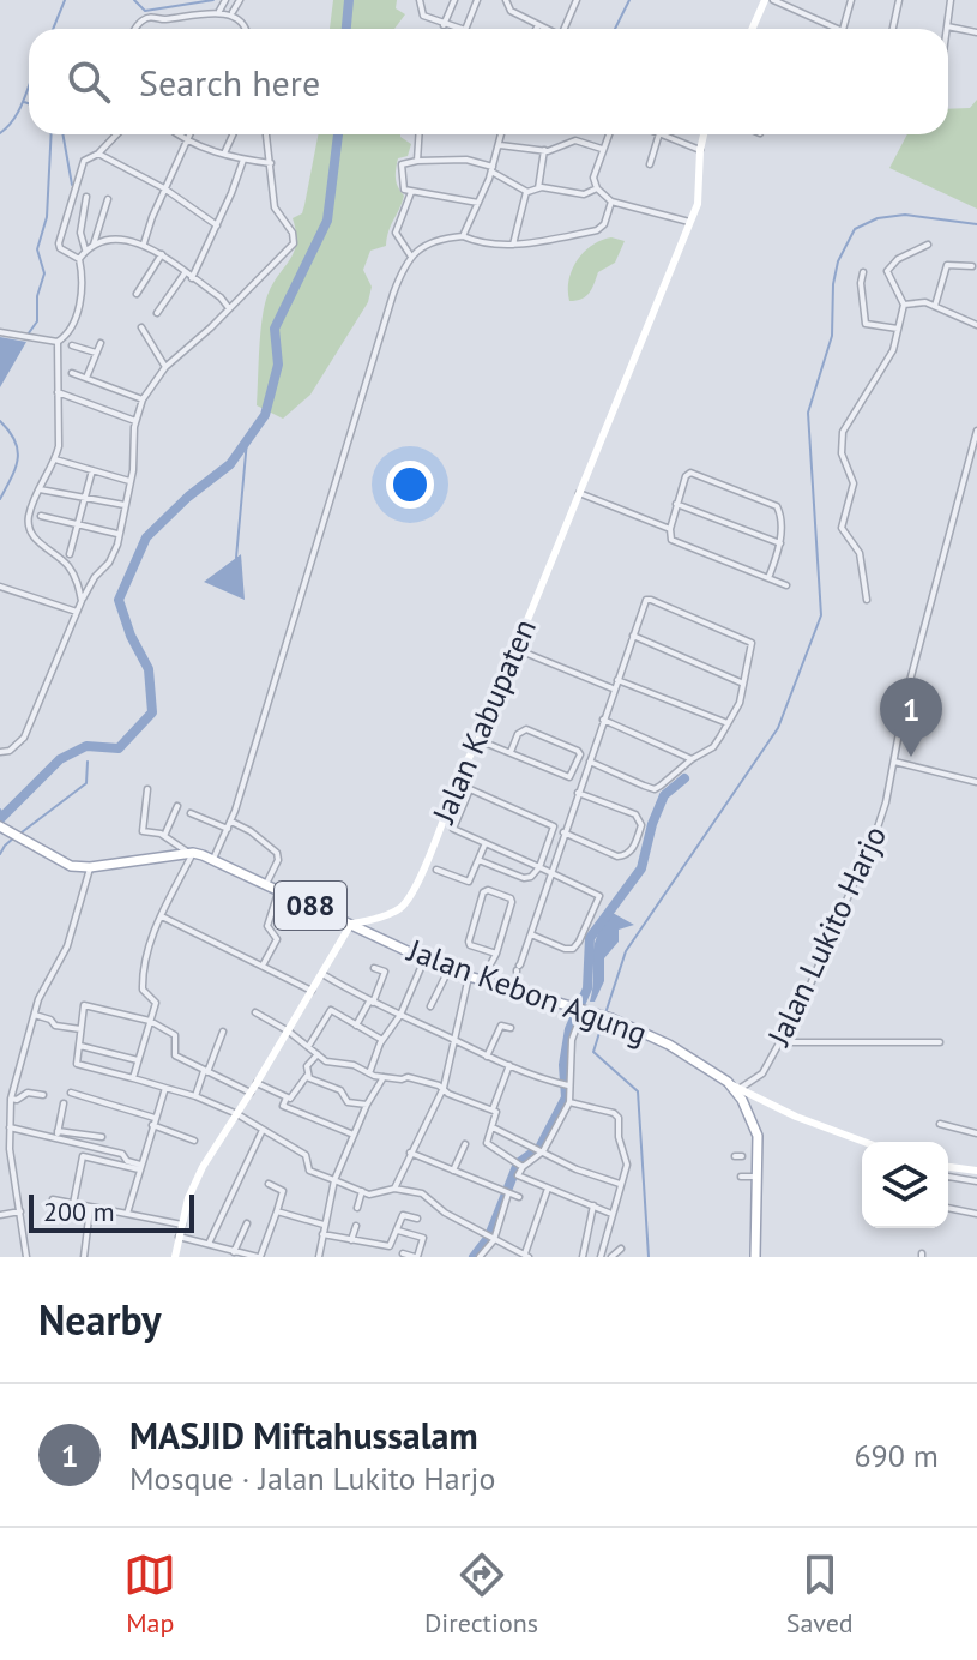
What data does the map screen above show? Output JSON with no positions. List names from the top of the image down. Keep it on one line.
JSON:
{"streets":{"main road":["Jalan Kabupaten","088","Jalan Kebon Agung"],"street":["Jalan Lukito Harjo"]},"crossings":[["Jalan Kabupaten","Jalan Kebon Agung"],["Jalan Lukito Harjo","Jalan Kebon Agung"]],"scale_bar":"200 m","page":{"search":"Search here","pins":"1","scale":"200 m","heading":"Nearby","list":[{"mark":"1","name":"MASJID Miftahussalam","note":"Mosque · Jalan Lukito Harjo","value":"690 m"}],"nav":["Map","Directions","Saved"]}}
